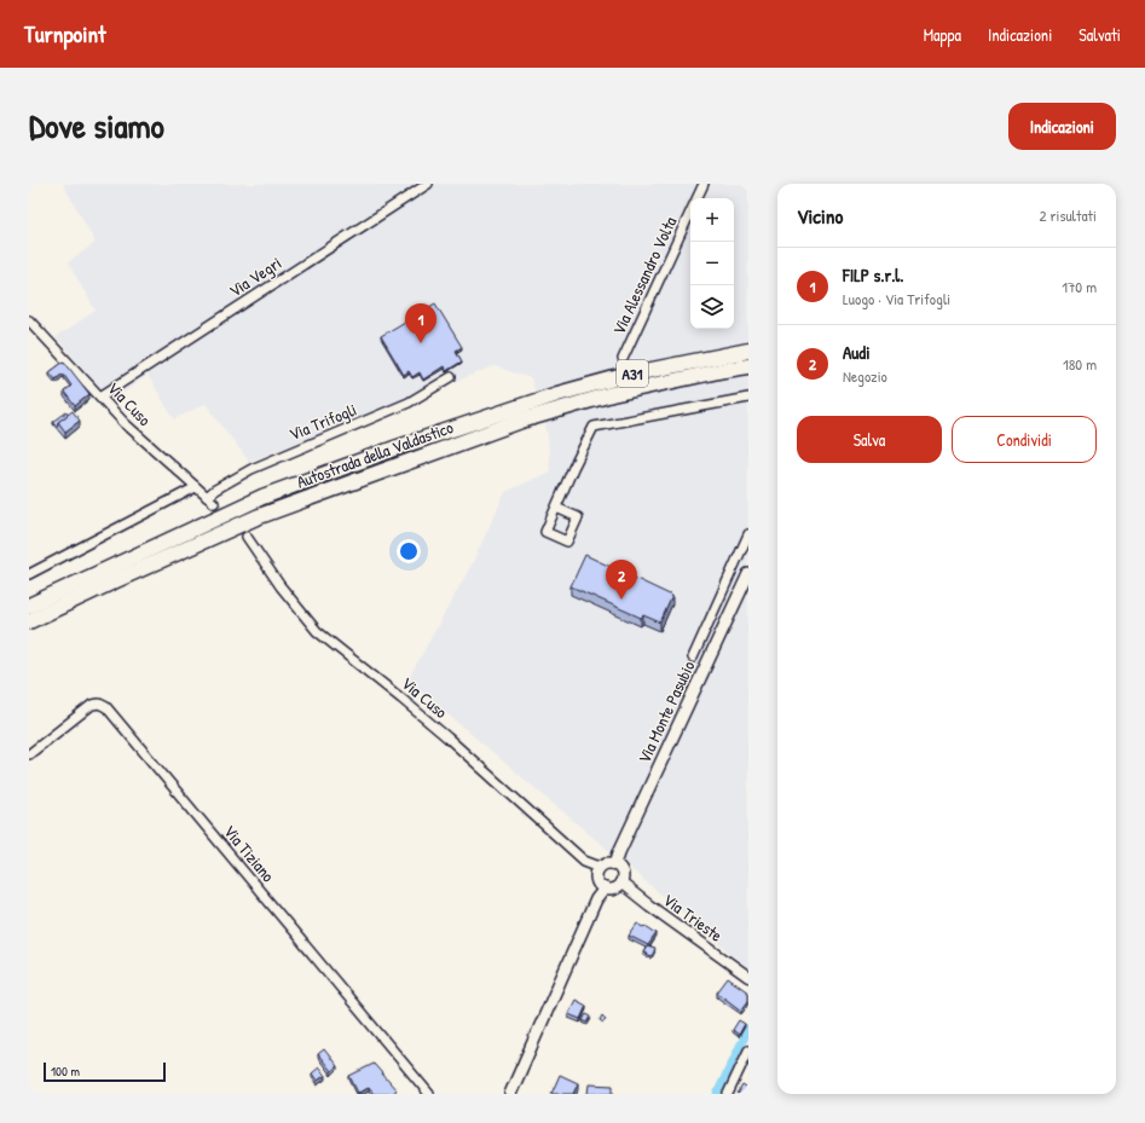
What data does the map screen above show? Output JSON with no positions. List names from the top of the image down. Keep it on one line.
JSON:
{"streets":{"highway":["A31","Autostrada della Valdastico"],"main road":["Via Monte Pasubio"],"street":["Via Alessandro Volta","Via Vegri","Via Cuso","Via Trifogli","Via Tiziano","Via Trieste"]},"crossings":[["Via Vegri","Via Cuso"],["Via Cuso","Via Trifogli"],["Via Cuso","Via Monte Pasubio"],["Via Cuso","Via Trieste"],["Via Monte Pasubio","Via Trieste"]],"scale_bar":"100 m","page":{"header":"Turnpoint","nav":["Mappa","Indicazioni","Salvati"],"title":"Dove siamo","buttons":["Indicazioni",["Salva","Condividi"]],"heading":["Vicino","2 risultati"],"map_buttons":["+","−"],"list":[{"mark":"1","name":"FILP s.r.l.","note":"Luogo · Via Trifogli","value":"170 m"},{"mark":"2","name":"Audi","note":"Negozio","value":"180 m"}],"pins":["1","2"],"scale":"100 m"}}
